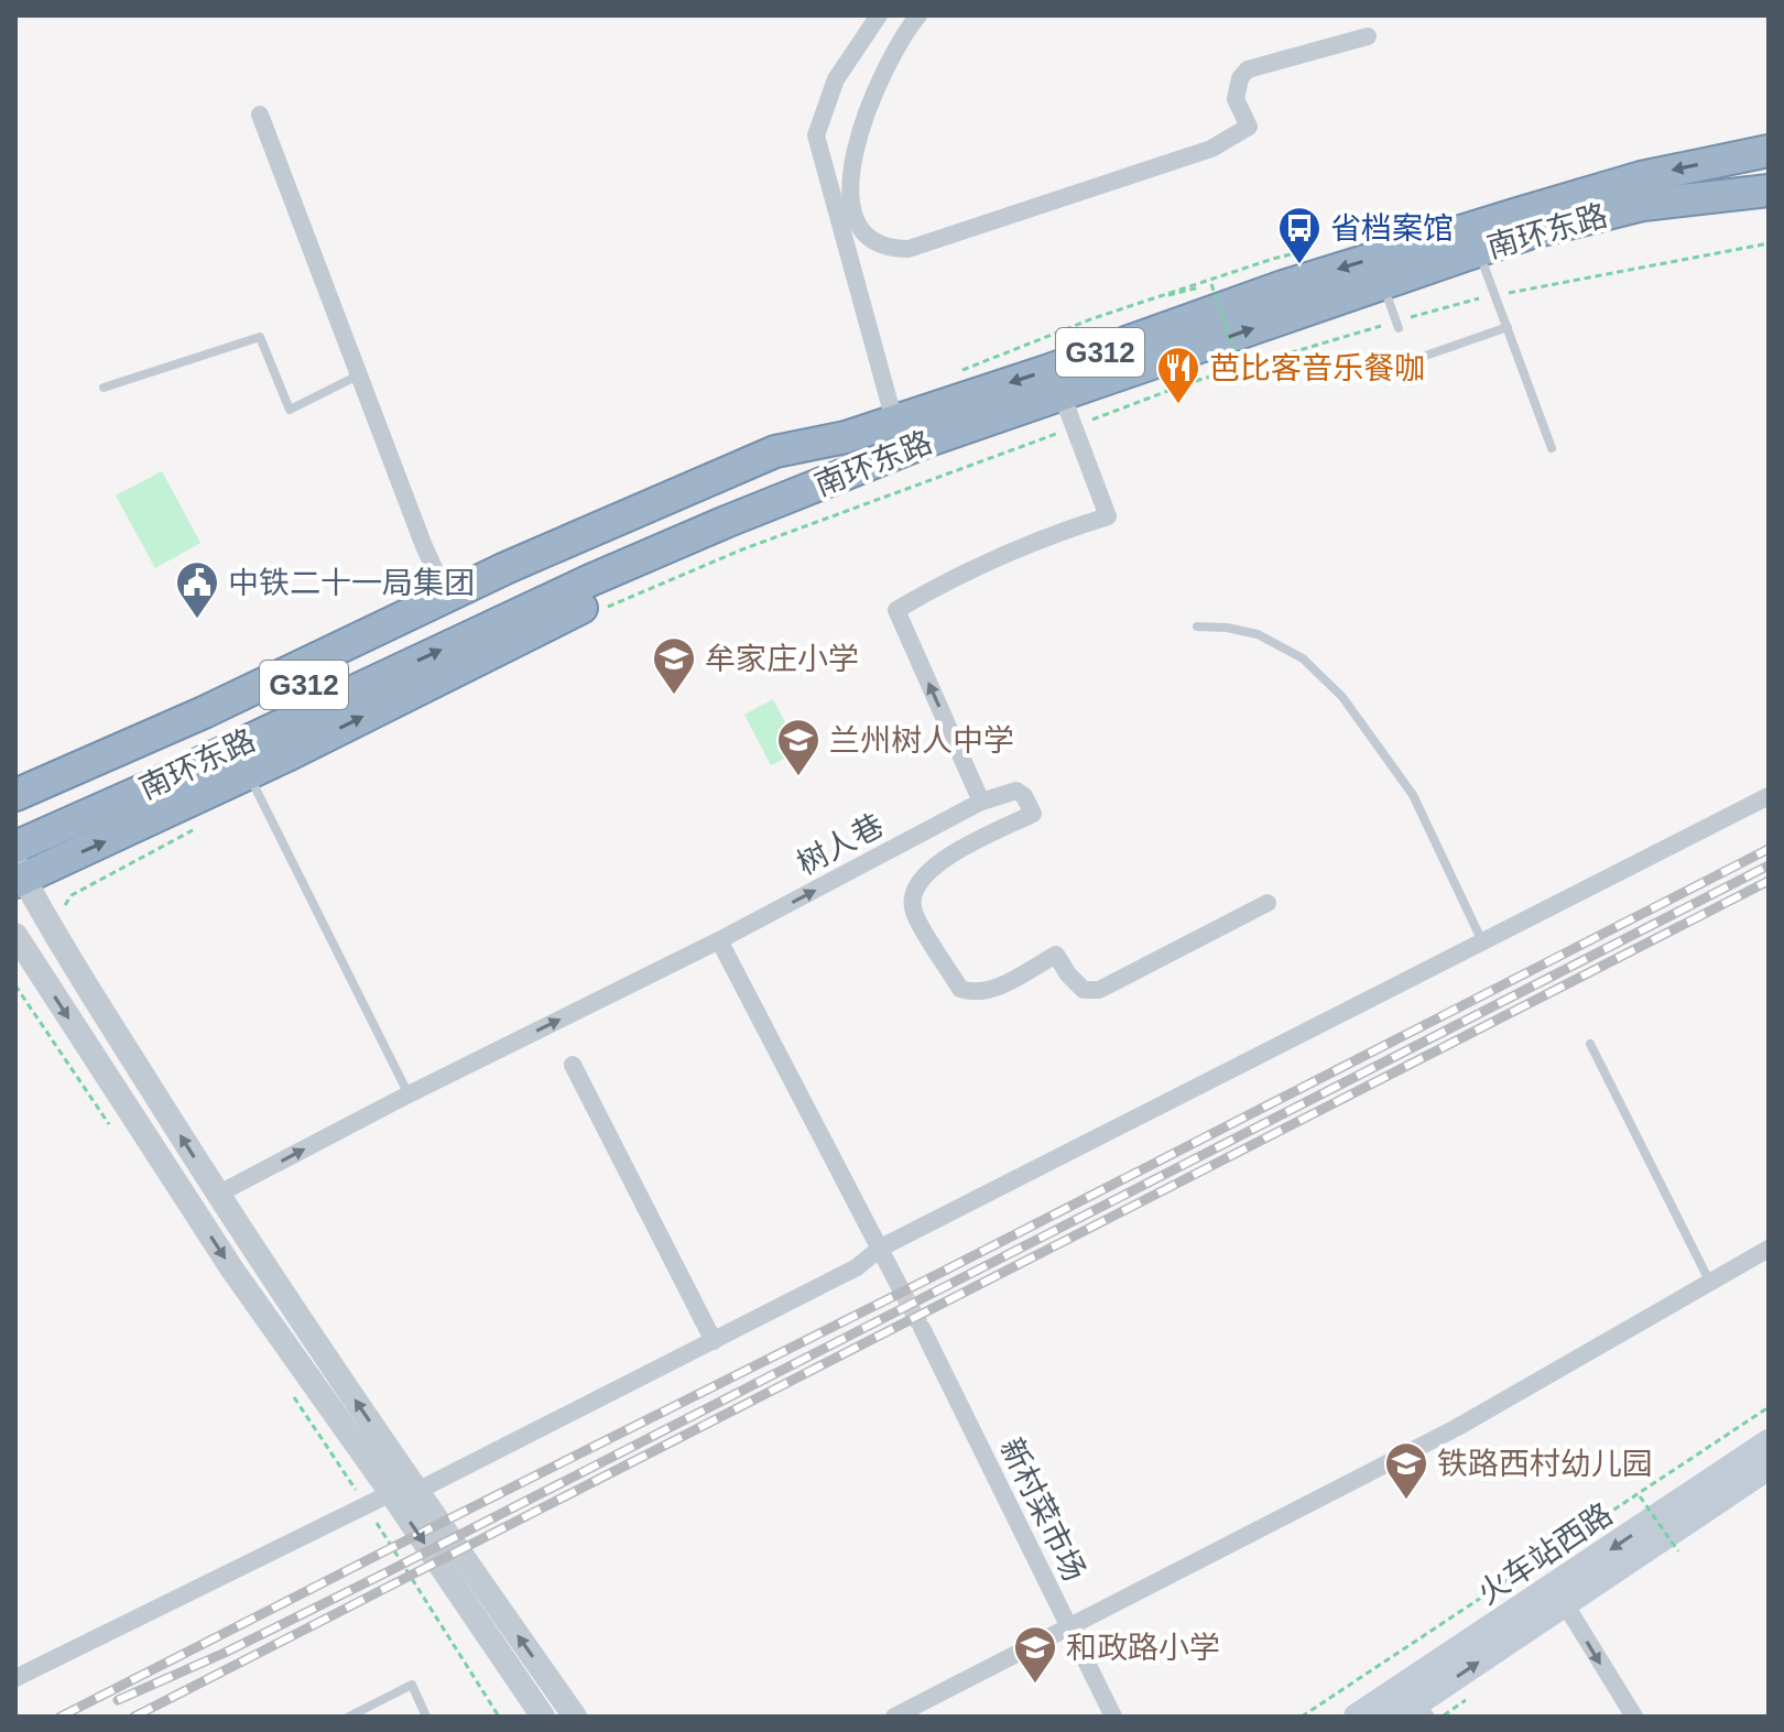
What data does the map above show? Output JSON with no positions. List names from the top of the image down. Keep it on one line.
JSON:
{"streets":{"highway":["南环东路","G312"],"main road":["火车站西路"],"street":["树人巷","新村菜市场"]},"one_way":["树人巷"],"places":{"bus stop":["省档案馆"],"restaurant":["芭比客音乐餐咖"],"public building":["中铁二十一局集团"],"school or university":["牟家庄小学","兰州树人中学","铁路西村幼儿园","和政路小学"]}}
